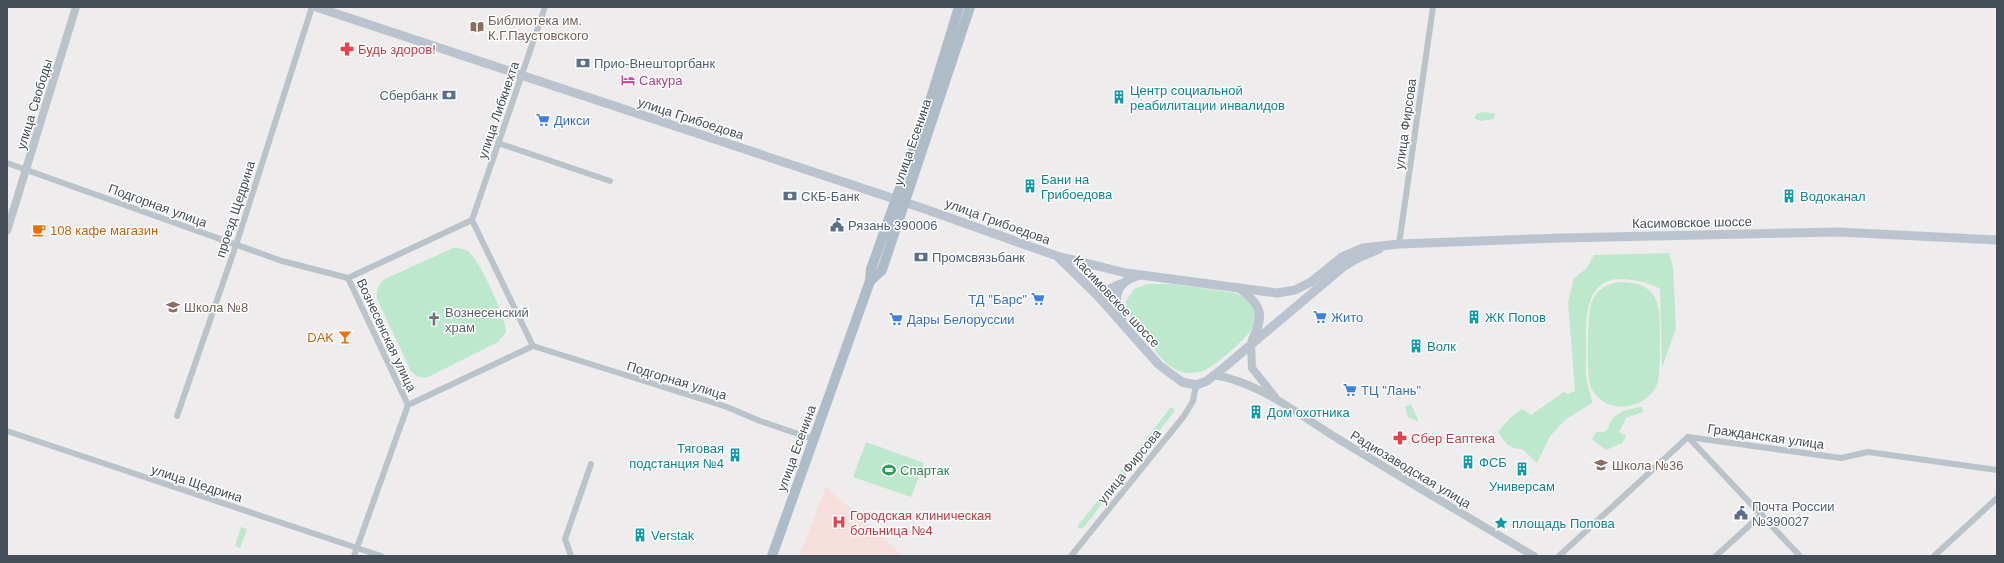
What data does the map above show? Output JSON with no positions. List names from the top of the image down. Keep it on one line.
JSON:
{"streets":{"main road":["улица Грибоедова","улица Есенина","Касимовское шоссе"],"street":["улица Свободы","улица Либкнехта","улица Фирсова","Подгорная улица","проезд Щедрина","Вознесенская улица","Гражданская улица","Радиозаводская улица","улица Щедрина"]},"crossings":[["улица Свободы","Подгорная улица"],["улица Либкнехта","улица Грибоедова"],["улица Либкнехта","Вознесенская улица"],["улица Грибоедова","улица Есенина"],["улица Грибоедова","Касимовское шоссе"],["улица Фирсова","Касимовское шоссе"],["улица Есенина","Подгорная улица"],["Подгорная улица","проезд Щедрина"],["Подгорная улица","Вознесенская улица"],["Вознесенская улица","улица Щедрина"]],"places":{"library":["Библиотека им. К.Г.Паустовского"],"pharmacy":["Будь здоров!","Сбер Еаптека"],"bank":["Прио-Внешторгбанк","Сбербанк","СКБ-Банк","Промсвязьбанк"],"hotel":["Сакура"],"building":["Центр социальной реабилитации инвалидов","Бани на Грибоедова","Водоканал","ЖК Попов","Волк","Дом охотника","Тяговая подстанция №4","ФСБ","Универсам","Verstak"],"supermarket":["Дикси","ТД \"Барс\"","Жито","Дары Белоруссии","ТЦ \"Лань\""],"public building":["Рязань 390006","Почта России №390027"],"cafe":["108 кафе магазин"],"school or university":["Школа №8","Школа №36"],"church":["Вознесенский храм"],"bar":["DAK"],"sports":["Спартак"],"hospital":["Городская клиническая больница №4"],"place":["площадь Попова"]}}
